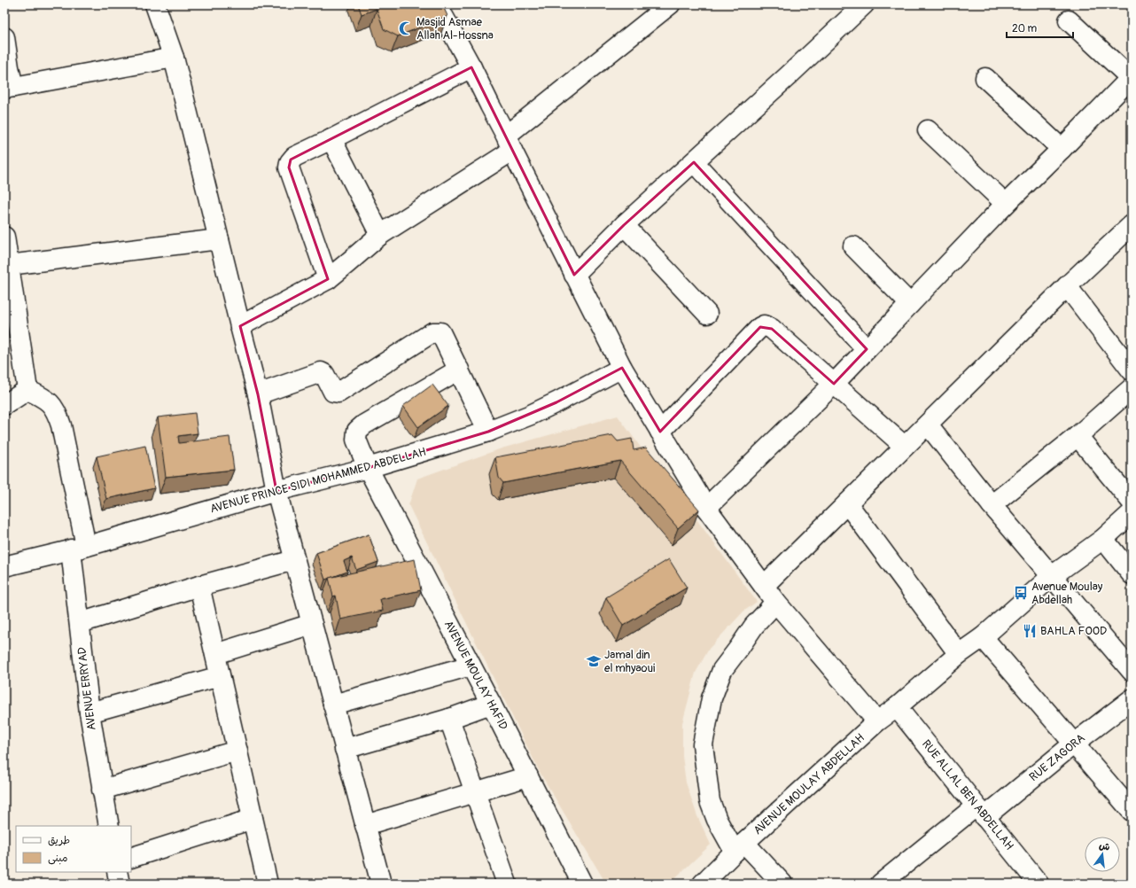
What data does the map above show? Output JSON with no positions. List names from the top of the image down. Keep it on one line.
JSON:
{"streets":{"street":["AVENUE PRINCE SIDI MOHAMMED ABDELLAH","AVENUE MOULAY HAFID","AVENUE ERRYAD","RUE ZAGORA","AVENUE MOULAY ABDELLAH","RUE ALLAL BEN ABDELLAH"]},"crossings":[["AVENUE PRINCE SIDI MOHAMMED ABDELLAH","AVENUE MOULAY HAFID"],["AVENUE PRINCE SIDI MOHAMMED ABDELLAH","AVENUE ERRYAD"],["RUE ZAGORA","RUE ALLAL BEN ABDELLAH"],["AVENUE MOULAY ABDELLAH","RUE ALLAL BEN ABDELLAH"]],"places":{"mosque":["Masjid Asmae Allah Al-Hossna"],"bus stop":["Avenue Moulay Abdellah"],"restaurant":["BAHLA FOOD"],"school or university":["Jamal din el mhyaoui"]},"legend":["طريق","مبنى"],"scale_bar":"20 m","north":"top"}
